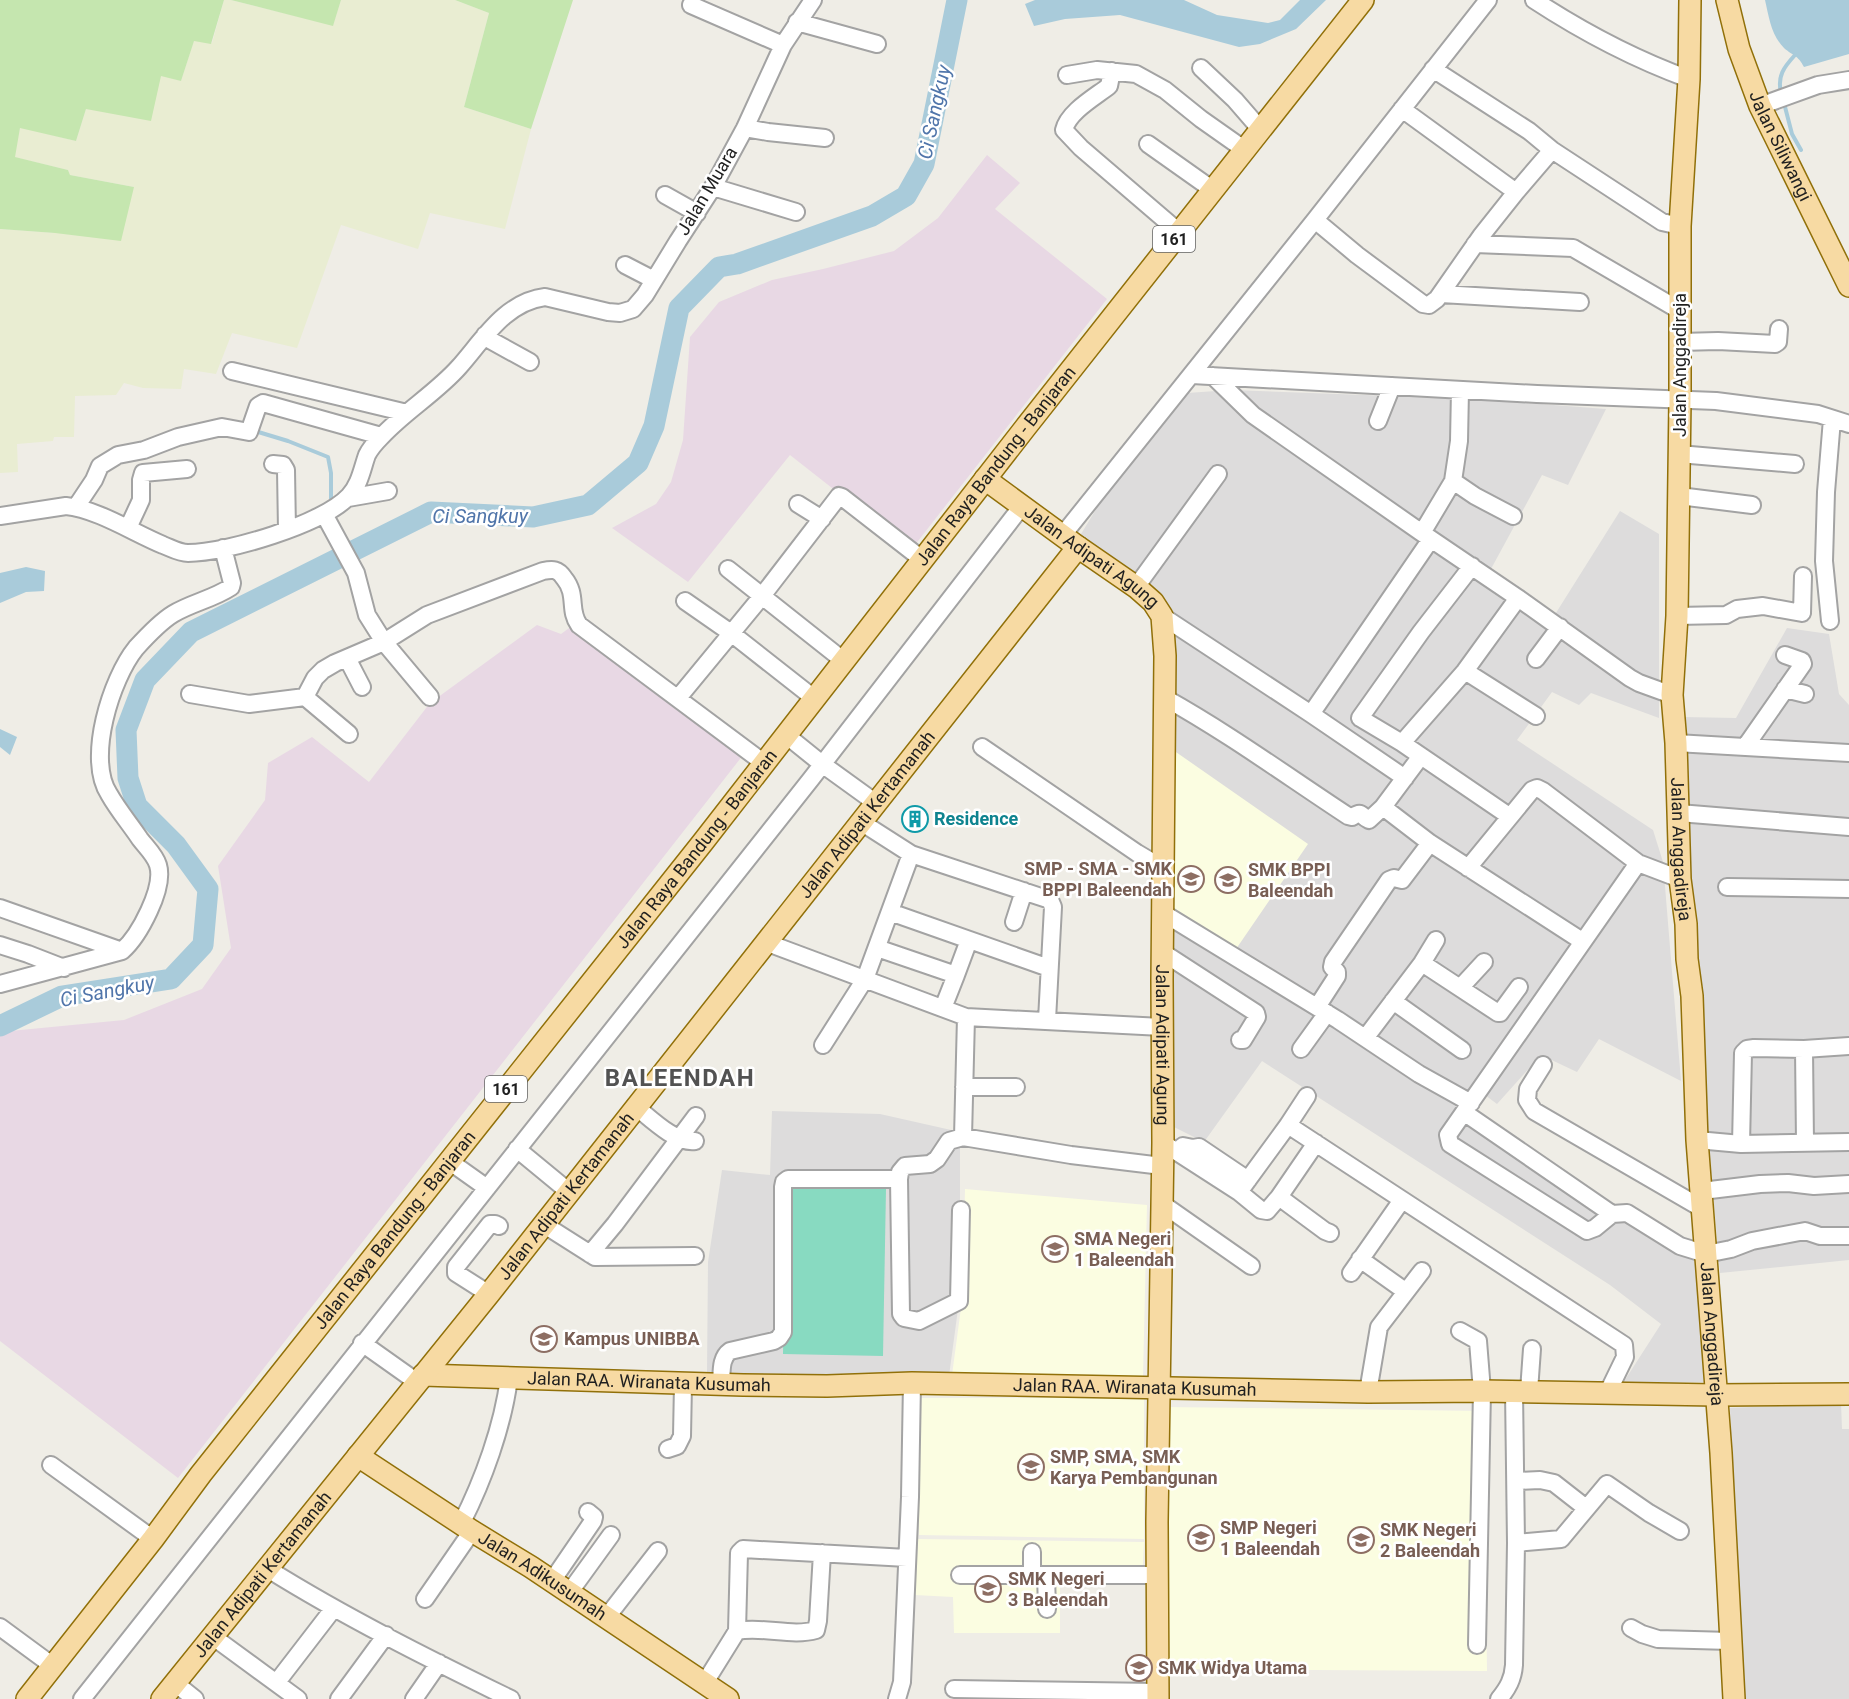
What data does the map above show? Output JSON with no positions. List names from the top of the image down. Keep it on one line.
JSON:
{"streets":{"main road":["Jalan Siliwangi","161","Jalan Anggadireja","Jalan Raya Bandung - Banjaran","Jalan Adipati Agung","Jalan Adipati Kertamanah","Jalan RAA. Wiranata Kusumah","Jalan Adikusumah"],"street":["Jalan Muara"]},"crossings":[["Jalan Anggadireja","Jalan RAA. Wiranata Kusumah"],["Jalan Raya Bandung - Banjaran","Jalan Adipati Agung"],["Jalan Adipati Agung","Jalan Adipati Kertamanah"],["Jalan Adipati Agung","Jalan RAA. Wiranata Kusumah"],["Jalan Adipati Kertamanah","Jalan RAA. Wiranata Kusumah"],["Jalan Adipati Kertamanah","Jalan Adikusumah"]],"districts":["BALEENDAH"],"water":["Ci Sangkuy"],"places":{"building":["Residence"],"school or university":["SMP - SMA - SMK BPPI Baleendah","SMK BPPI Baleendah","SMA Negeri 1 Baleendah","Kampus UNIBBA","SMP, SMA, SMK Karya Pembangunan","SMP Negeri 1 Baleendah","SMK Negeri 2 Baleendah","SMK Negeri 3 Baleendah","SMK Widya Utama"]}}
